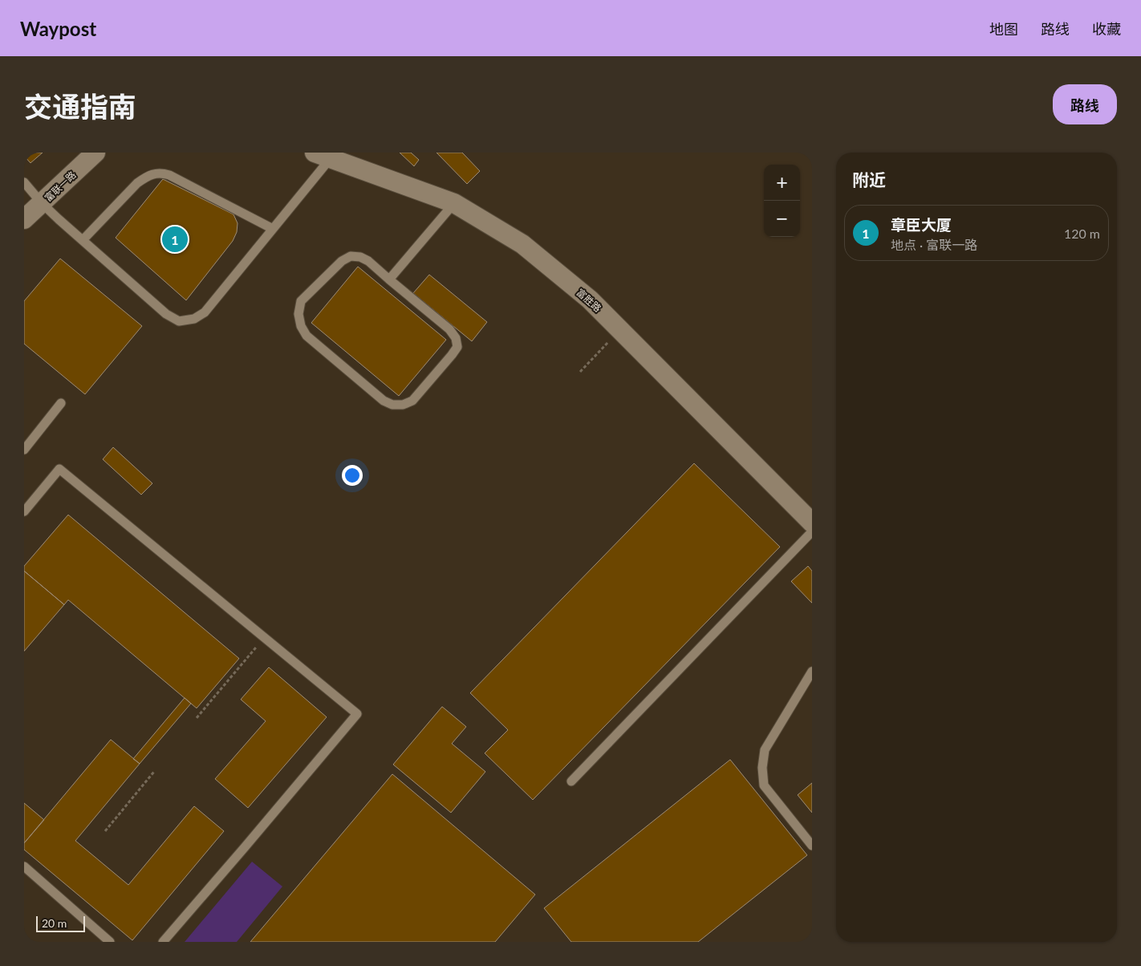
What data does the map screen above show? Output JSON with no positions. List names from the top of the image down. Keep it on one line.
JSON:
{"streets":{"street":["富联一路","富胜路"]},"scale_bar":"20 m","page":{"header":"Waypost","nav":["地图","路线","收藏"],"title":"交通指南","buttons":"路线","heading":"附近","map_buttons":["+","−"],"list":[{"mark":"1","name":"章臣大厦","note":"地点 · 富联一路","value":"120 m"}],"pins":"1","scale":"20 m"}}
